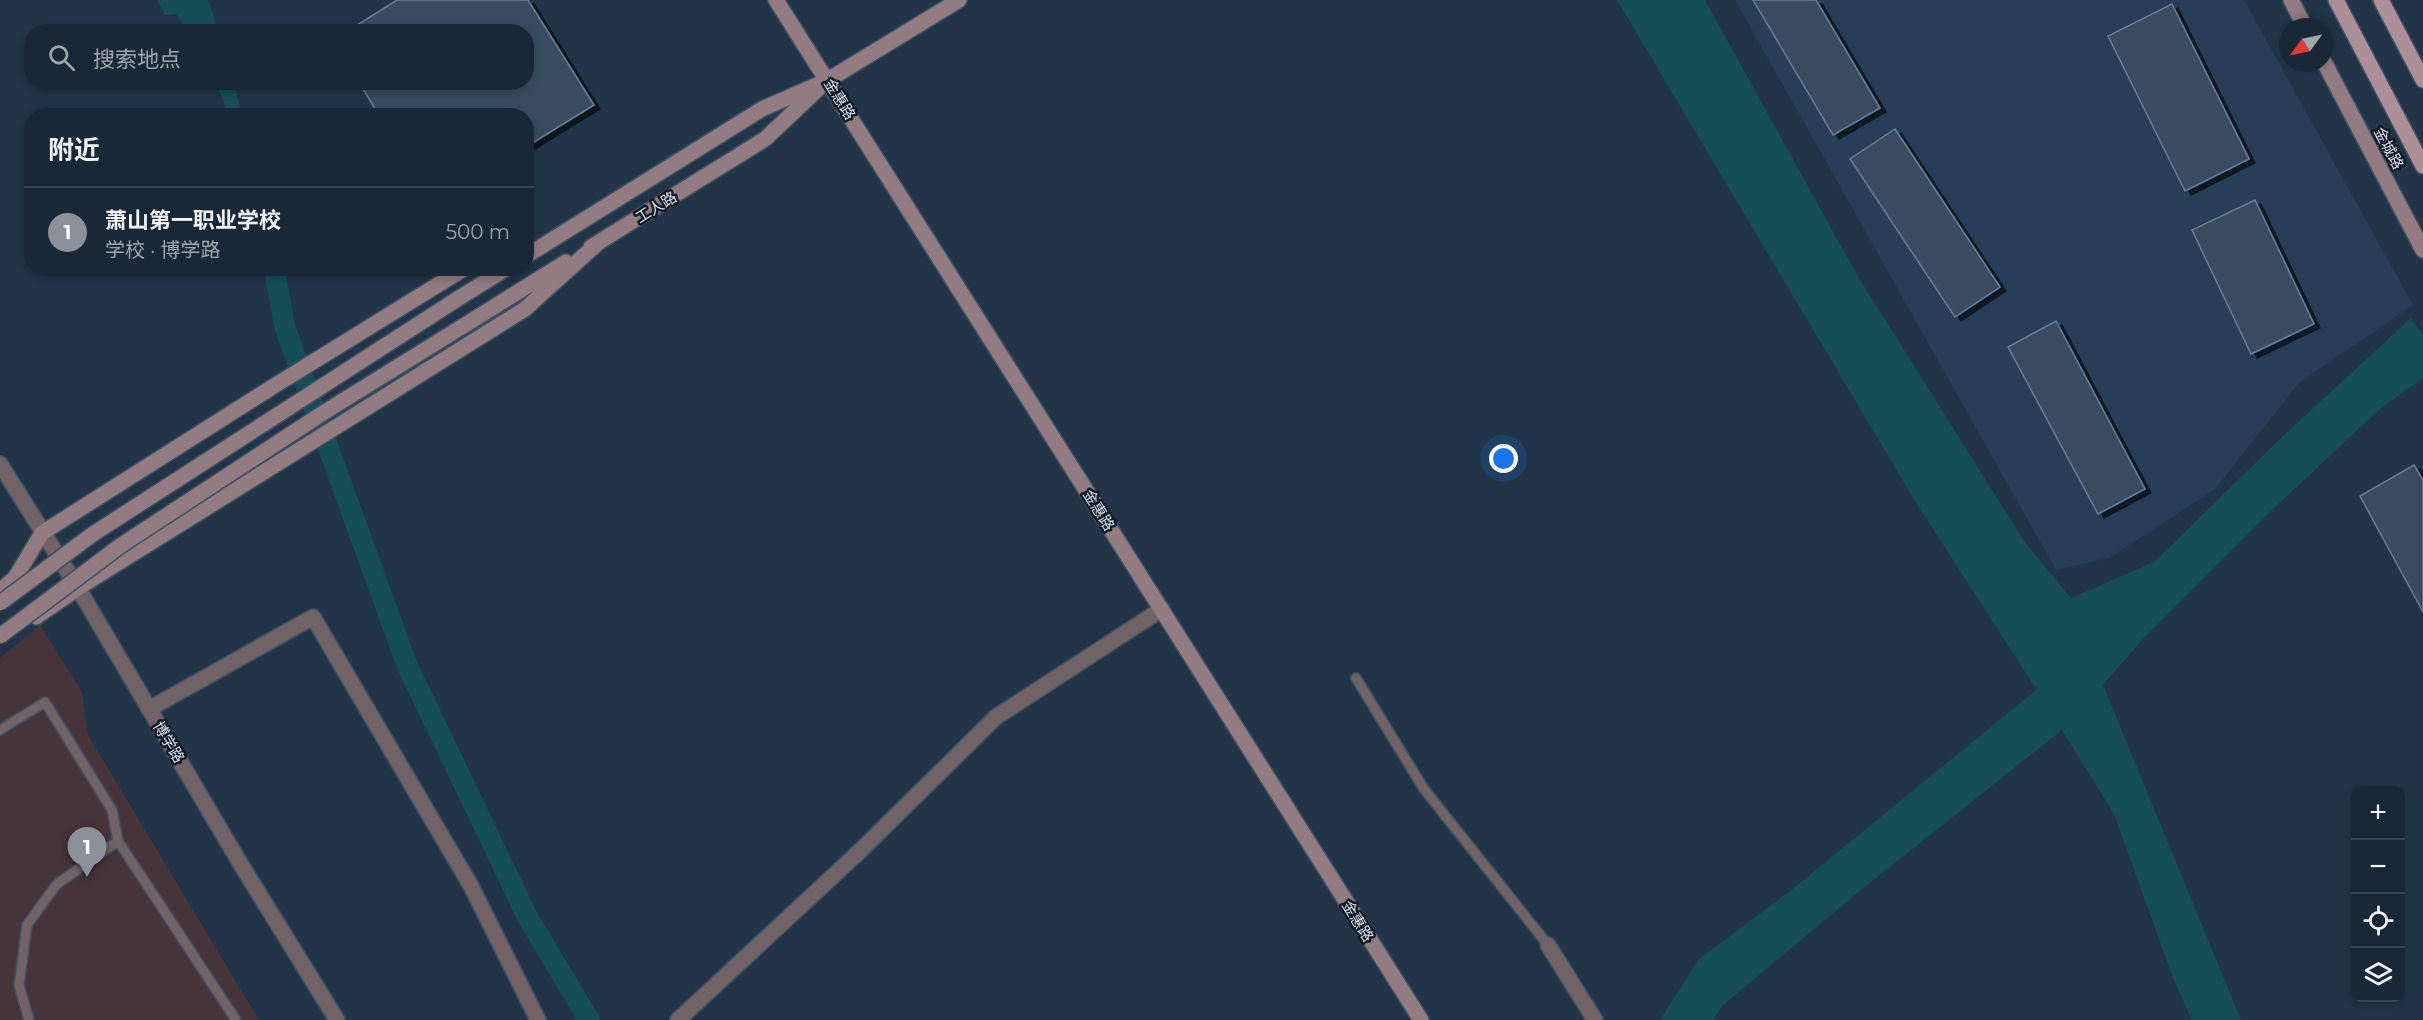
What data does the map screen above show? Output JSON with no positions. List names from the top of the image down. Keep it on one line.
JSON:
{"streets":{"main road":["金惠路","金城路","工人路"],"street":["博学路"]},"crossings":[["金惠路","工人路"]],"north":"bottom left","page":{"search":"搜索地点","heading":"附近","list":[{"mark":"1","name":"萧山第一职业学校","note":"学校 · 博学路","value":"500 m"}],"map_buttons":["+","−"],"pins":"1"}}
